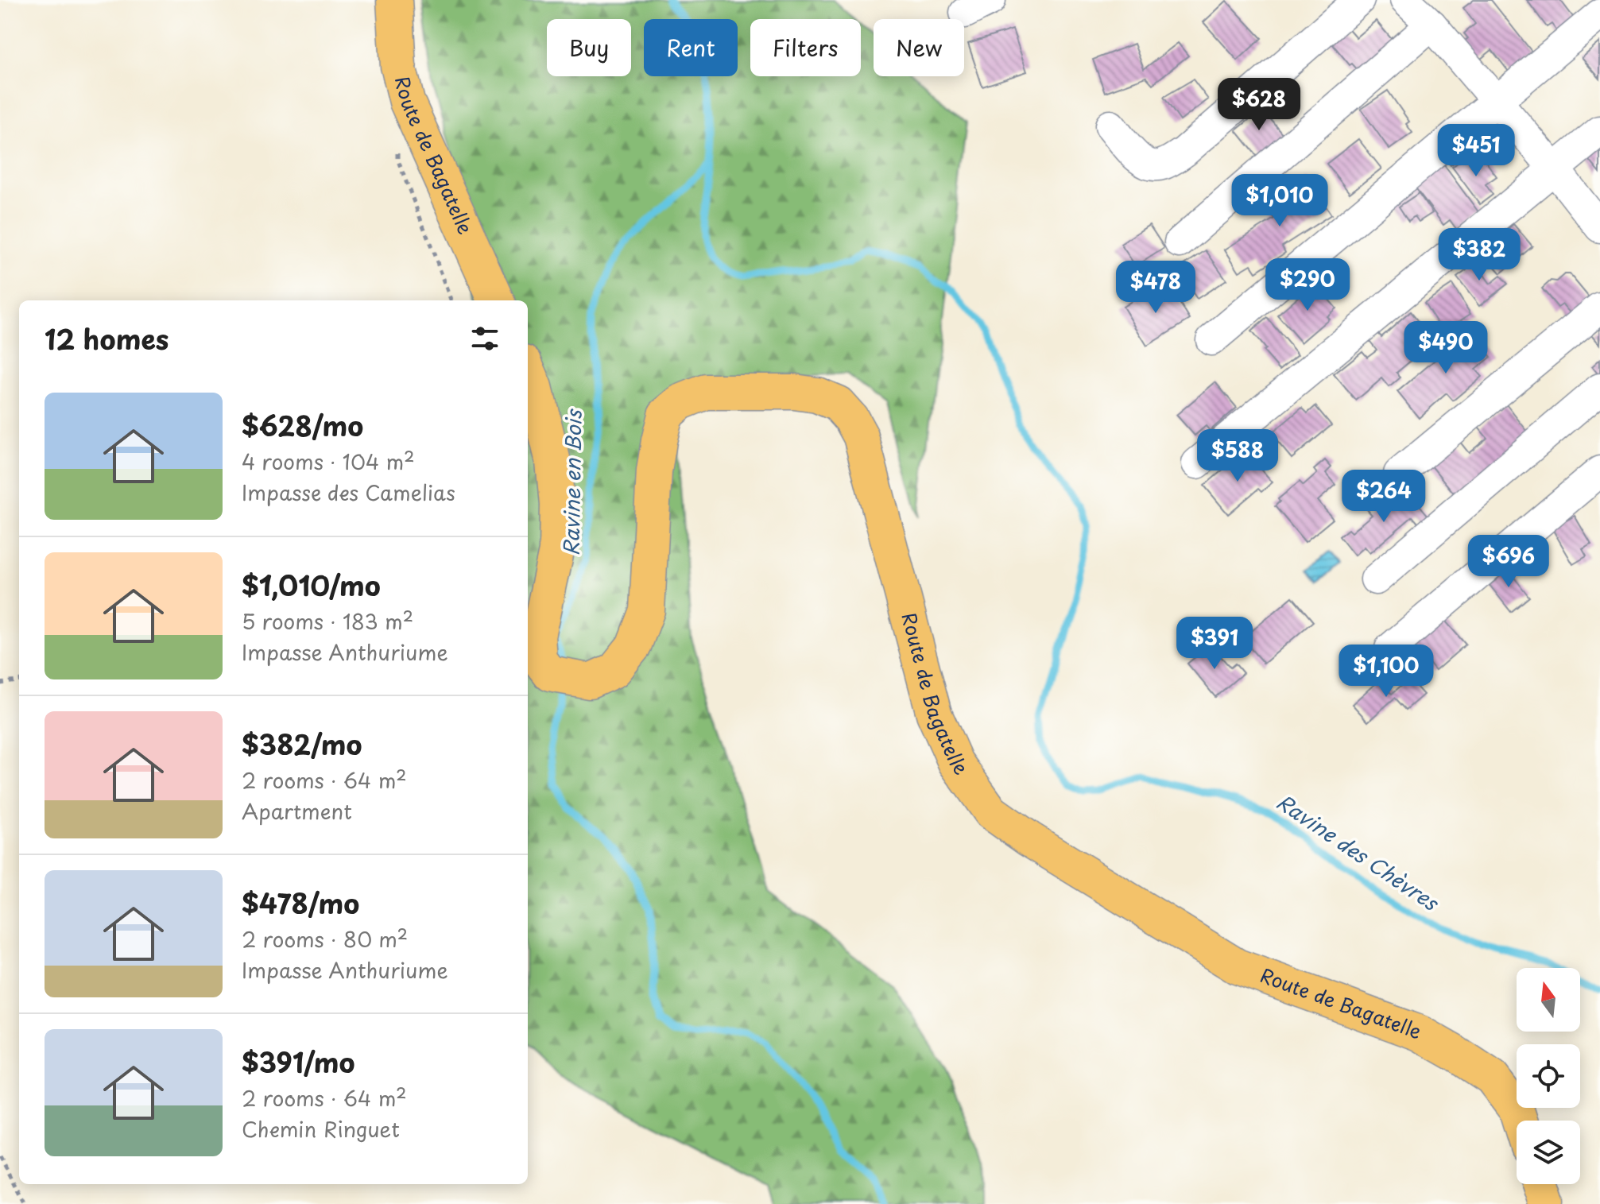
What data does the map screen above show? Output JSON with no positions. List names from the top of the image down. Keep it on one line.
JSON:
{"streets":{"main road":["Route de Bagatelle"]},"water":["Ravine en Bois","Ravine des Chèvres"],"north":"top","page":{"chip":["Buy","Rent","Filters","New"],"price":["$628","$451","$1,010","$382","$290","$478","$490","$588","$264","$696","$391","$1,100"],"heading":"12 homes","list":[{"name":"$628/mo","note":"4 rooms · 104 m² · Impasse des Camelias"},{"name":"$1,010/mo","note":"5 rooms · 183 m² · Impasse Anthuriume"},{"name":"$382/mo","note":"2 rooms · 64 m² · Apartment"},{"name":"$478/mo","note":"2 rooms · 80 m² · Impasse Anthuriume"},{"name":"$391/mo","note":"2 rooms · 64 m² · Chemin Ringuet"}]}}
